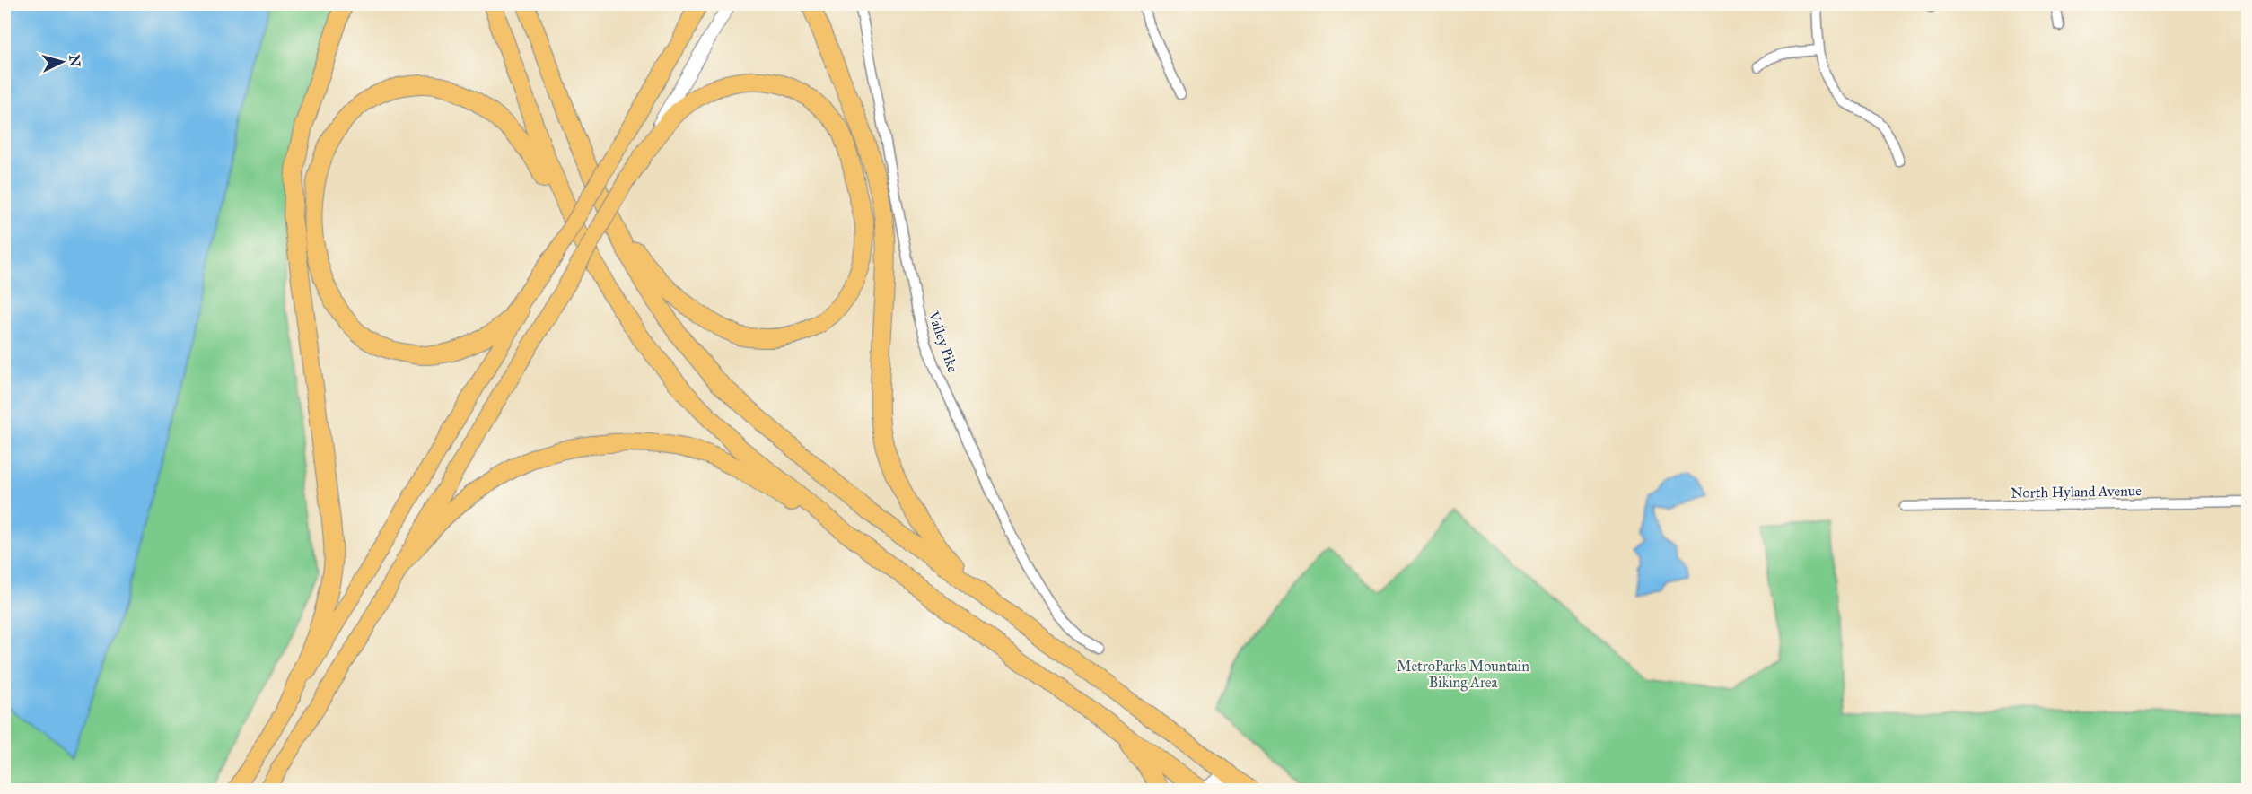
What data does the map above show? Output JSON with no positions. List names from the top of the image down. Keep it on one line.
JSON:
{"streets":{"street":["Valley Pike","North Hyland Avenue"]},"parks":["MetroParks Mountain Biking Area"],"north":"right"}
